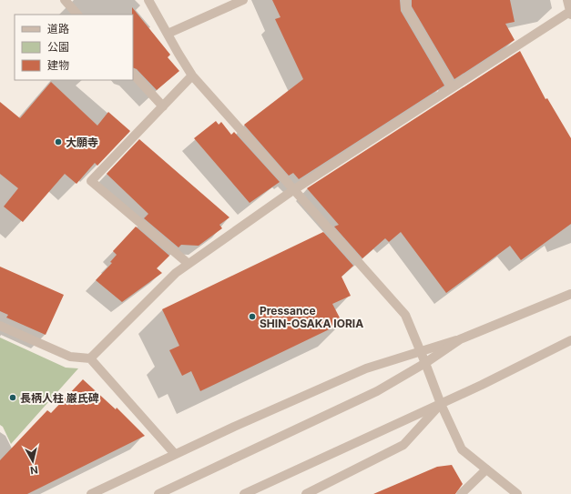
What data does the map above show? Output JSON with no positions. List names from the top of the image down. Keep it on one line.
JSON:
{"places":["大願寺","Pressance SHIN-OSAKA IORIA","長柄人柱 巌氏碑"],"legend":["道路","公園","建物"],"north":"bottom"}
